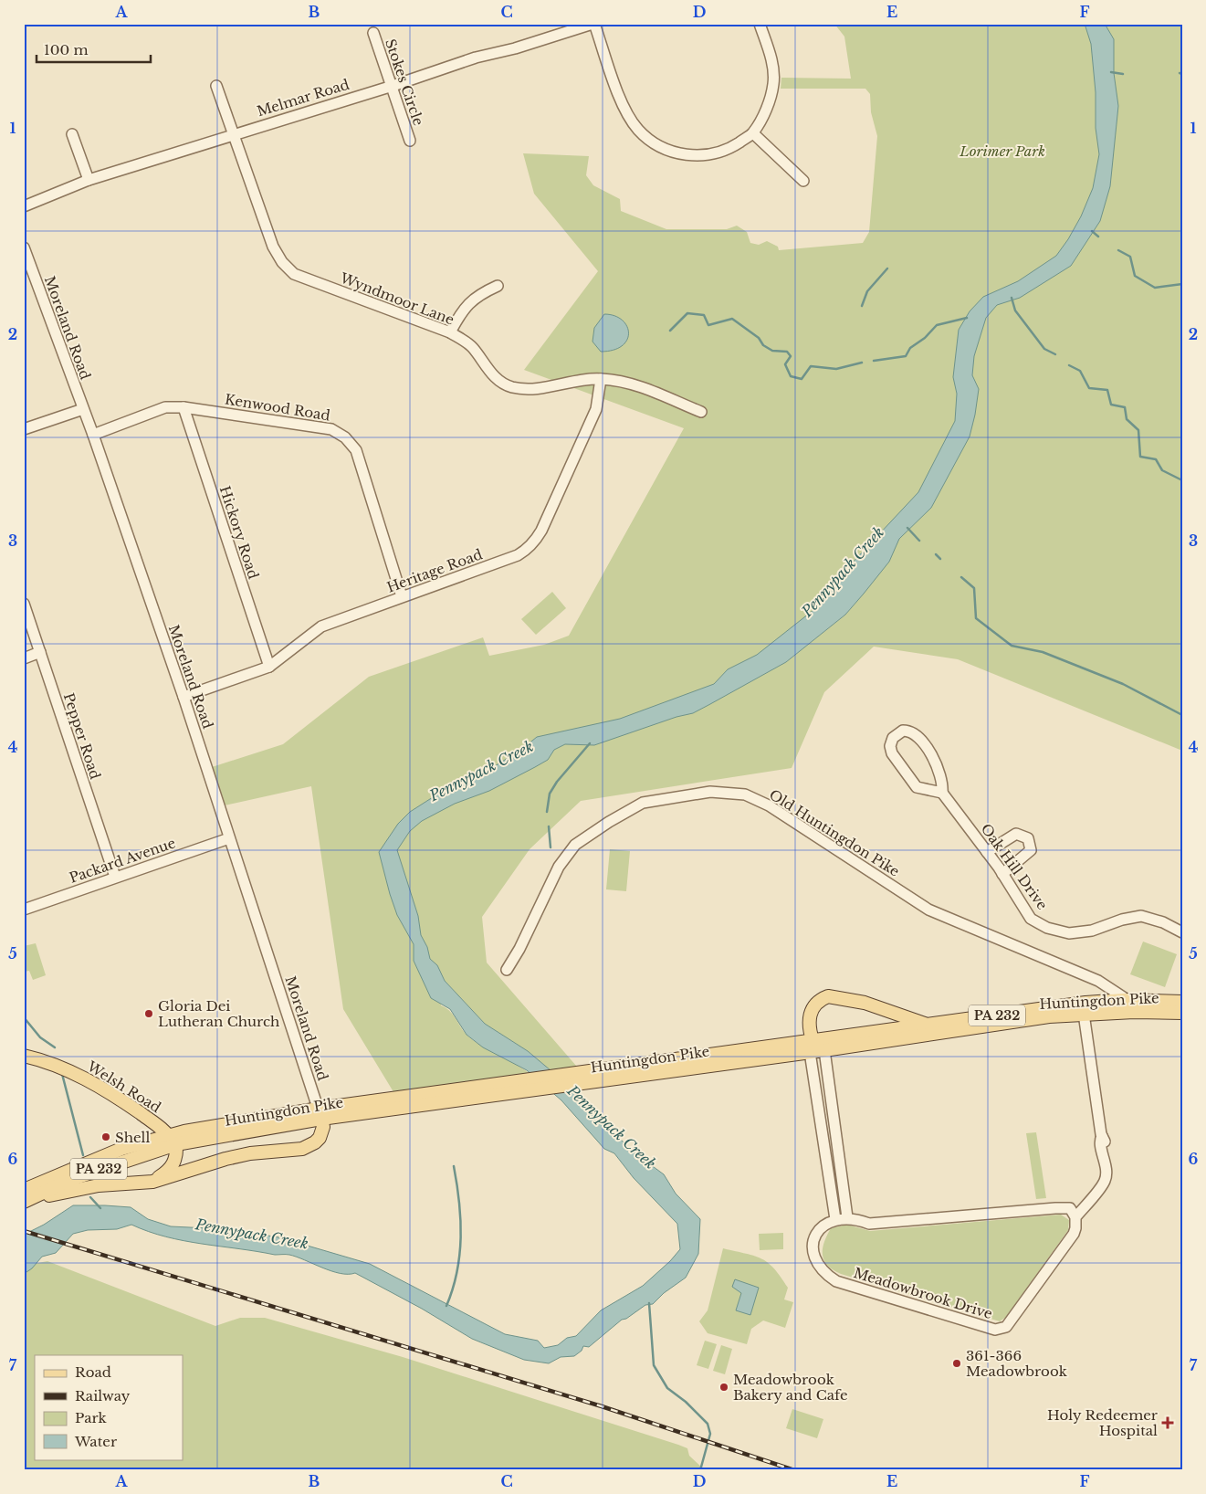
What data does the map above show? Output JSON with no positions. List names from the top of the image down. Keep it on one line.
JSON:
{"streets":{"main road":["Huntingdon Pike","PA 232","Welsh Road"],"street":["Stokes Circle","Melmar Road","Wyndmoor Lane","Moreland Road","Kenwood Road","Hickory Road","Heritage Road","Pepper Road","Old Huntingdon Pike","Packard Avenue","Oak Hill Drive","Meadowbrook Drive"]},"crossings":[["Stokes Circle","Melmar Road"],["Melmar Road","Wyndmoor Lane"],["Wyndmoor Lane","Heritage Road"],["Moreland Road","Kenwood Road"],["Moreland Road","Heritage Road"],["Moreland Road","Packard Avenue"],["Moreland Road","Huntingdon Pike"],["Kenwood Road","Hickory Road"],["Kenwood Road","Heritage Road"],["Hickory Road","Heritage Road"],["Pepper Road","Packard Avenue"],["Old Huntingdon Pike","Huntingdon Pike"],["Huntingdon Pike","Welsh Road"],["Huntingdon Pike","Meadowbrook Drive"]],"water":["Pennypack Creek"],"parks":["Lorimer Park"],"places":{"other":["Gloria Dei Lutheran Church","Shell","361-366 Meadowbrook","Meadowbrook Bakery and Cafe"],"health":["Holy Redeemer Hospital"]},"legend":["Road","Railway","Park","Water"],"scale_bar":"100 m","grid":{"columns":["A","B","C","D","E","F"],"rows":["1","2","3","4","5","6","7"]}}
